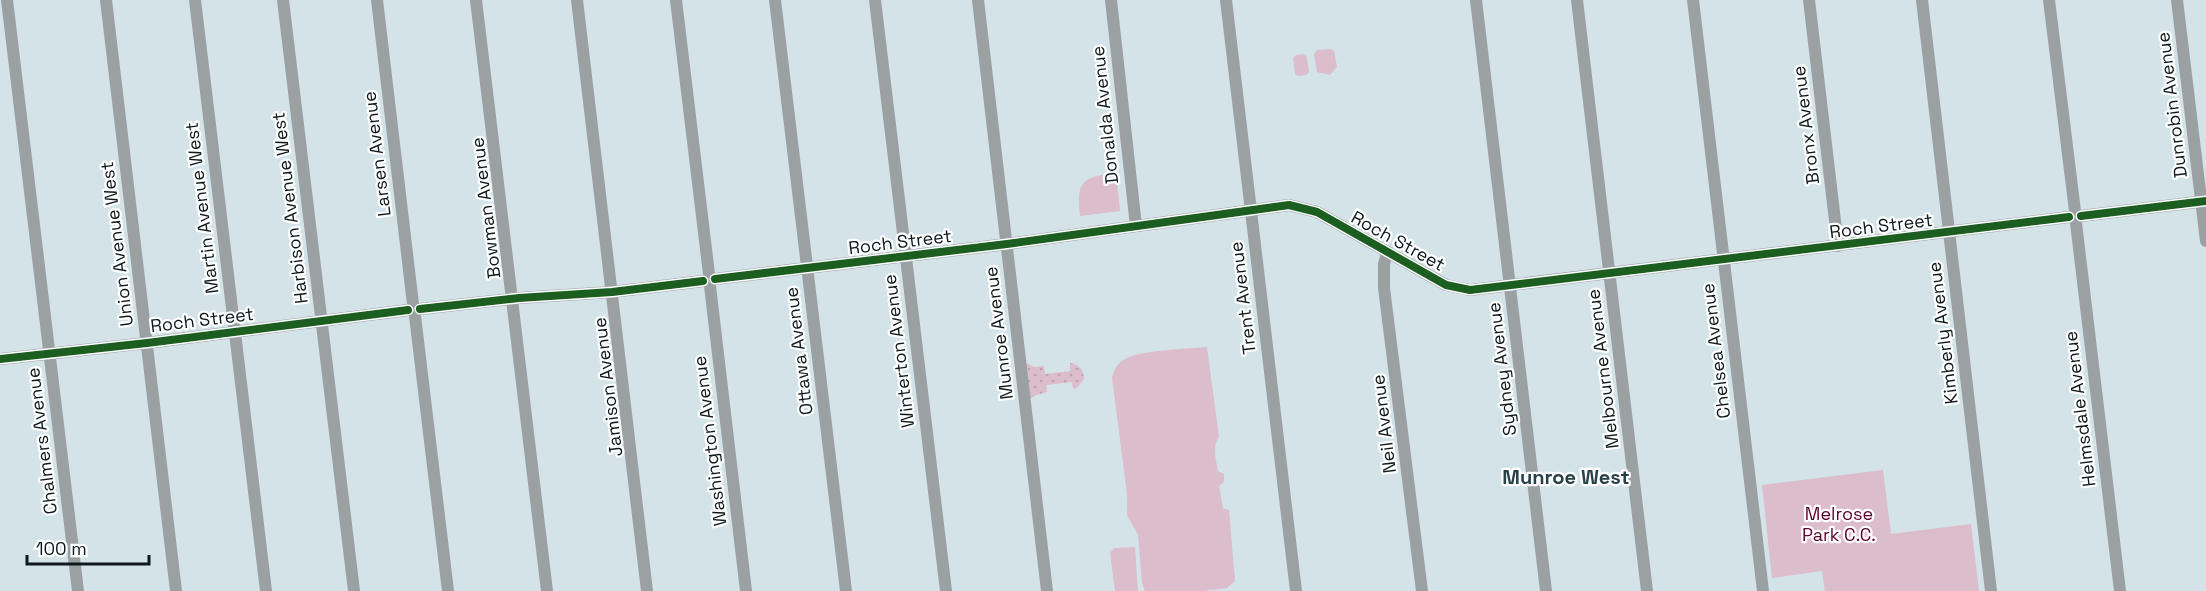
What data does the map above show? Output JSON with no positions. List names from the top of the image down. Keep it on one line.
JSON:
{"streets":{"street":["Dunrobin Avenue","Donalda Avenue","Bronx Avenue","Larsen Avenue","Martin Avenue West","Harbison Avenue West","Bowman Avenue","Roch Street","Union Avenue West","Trent Avenue","Munroe Avenue","Kimberly Avenue","Ottawa Avenue","Winterton Avenue","Chelsea Avenue","Sydney Avenue","Melbourne Avenue","Jamison Avenue","Helmsdale Avenue","Neil Avenue","Chalmers Avenue","Washington Avenue"]},"crossings":[["Dunrobin Avenue","Roch Street"],["Donalda Avenue","Roch Street"],["Bronx Avenue","Roch Street"],["Larsen Avenue","Roch Street"],["Martin Avenue West","Roch Street"],["Harbison Avenue West","Roch Street"],["Bowman Avenue","Roch Street"],["Roch Street","Union Avenue West"],["Roch Street","Trent Avenue"],["Roch Street","Munroe Avenue"],["Roch Street","Kimberly Avenue"],["Roch Street","Ottawa Avenue"],["Roch Street","Winterton Avenue"],["Roch Street","Chelsea Avenue"],["Roch Street","Sydney Avenue"],["Roch Street","Melbourne Avenue"],["Roch Street","Jamison Avenue"],["Roch Street","Helmsdale Avenue"],["Roch Street","Neil Avenue"],["Roch Street","Chalmers Avenue"],["Roch Street","Washington Avenue"]],"districts":["Munroe West"],"parks":["Melrose Park C.C."],"scale_bar":"100 m"}
